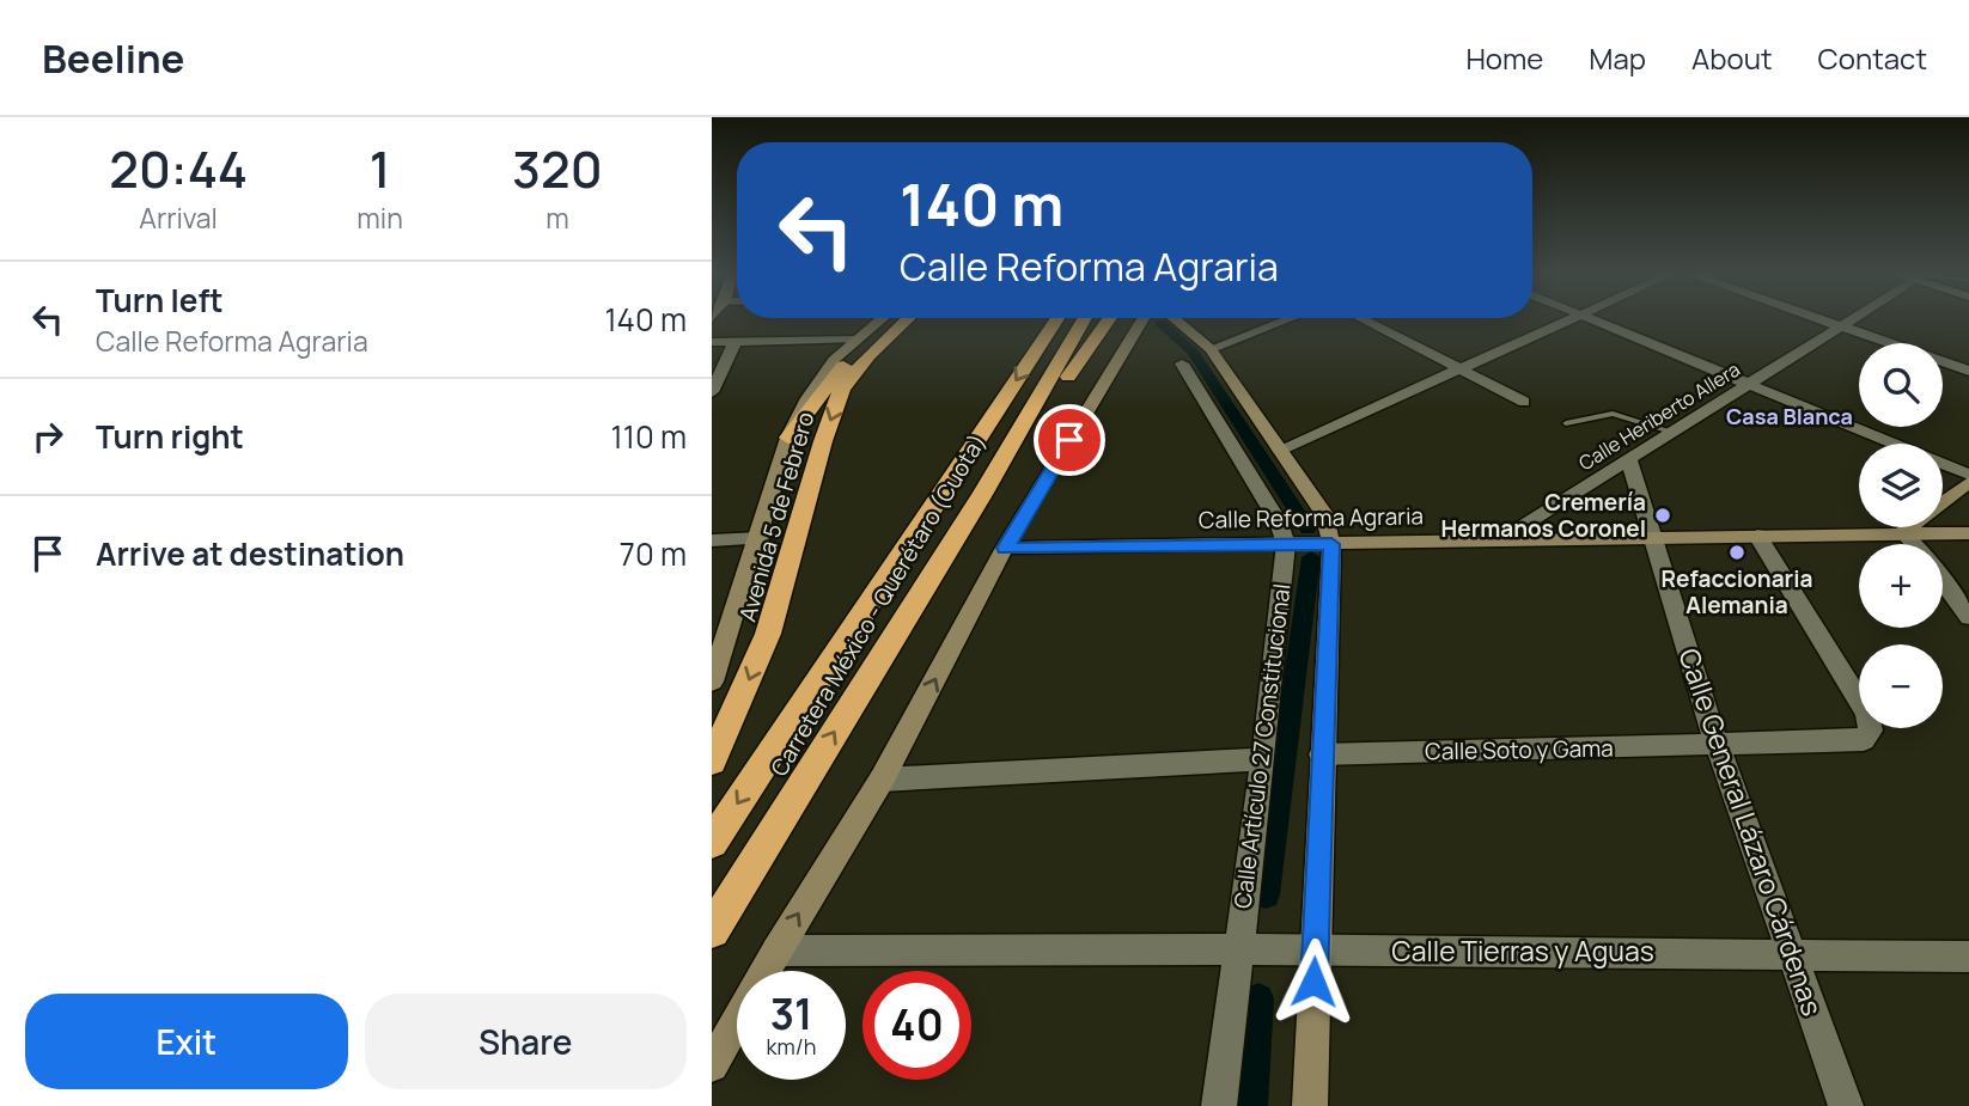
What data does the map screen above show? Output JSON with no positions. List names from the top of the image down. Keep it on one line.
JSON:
{"streets":{"highway":["Avenida 5 de Febrero","Carretera México - Querétaro (Cuota)"],"street":["Calle Heriberto Allera","Calle Reforma Agraria","Calle Artículo 27 Constitucional","Calle Soto y Gama","Calle General Lázaro Cárdenas","Calle Tierras y Aguas"]},"crossings":[["Calle Heriberto Allera","Calle Reforma Agraria"],["Calle Heriberto Allera","Calle General Lázaro Cárdenas"],["Calle Reforma Agraria","Calle Artículo 27 Constitucional"],["Calle Reforma Agraria","Calle Soto y Gama"],["Calle Reforma Agraria","Calle General Lázaro Cárdenas"],["Calle Artículo 27 Constitucional","Calle Soto y Gama"],["Calle Artículo 27 Constitucional","Calle Tierras y Aguas"],["Calle Soto y Gama","Calle General Lázaro Cárdenas"],["Calle General Lázaro Cárdenas","Calle Tierras y Aguas"]],"districts":["Casa Blanca"],"places":["Cremería Hermanos Coronel","Refaccionaria Alemania"],"page":{"header":"Beeline","nav":["Home","Map","About","Contact"],"eta":["20:44","Arrival","1","min","320","m"],"turn":["140 m","Calle Reforma Agraria"],"list":[{"name":"Turn left","note":"Calle Reforma Agraria","value":"140 m"},{"name":"Turn right","value":"110 m"},{"name":"Arrive at destination","value":"70 m"}],"map_buttons":["+","−"],"speed":"31 km/h","limit":"40","buttons":["Exit","Share"]}}
